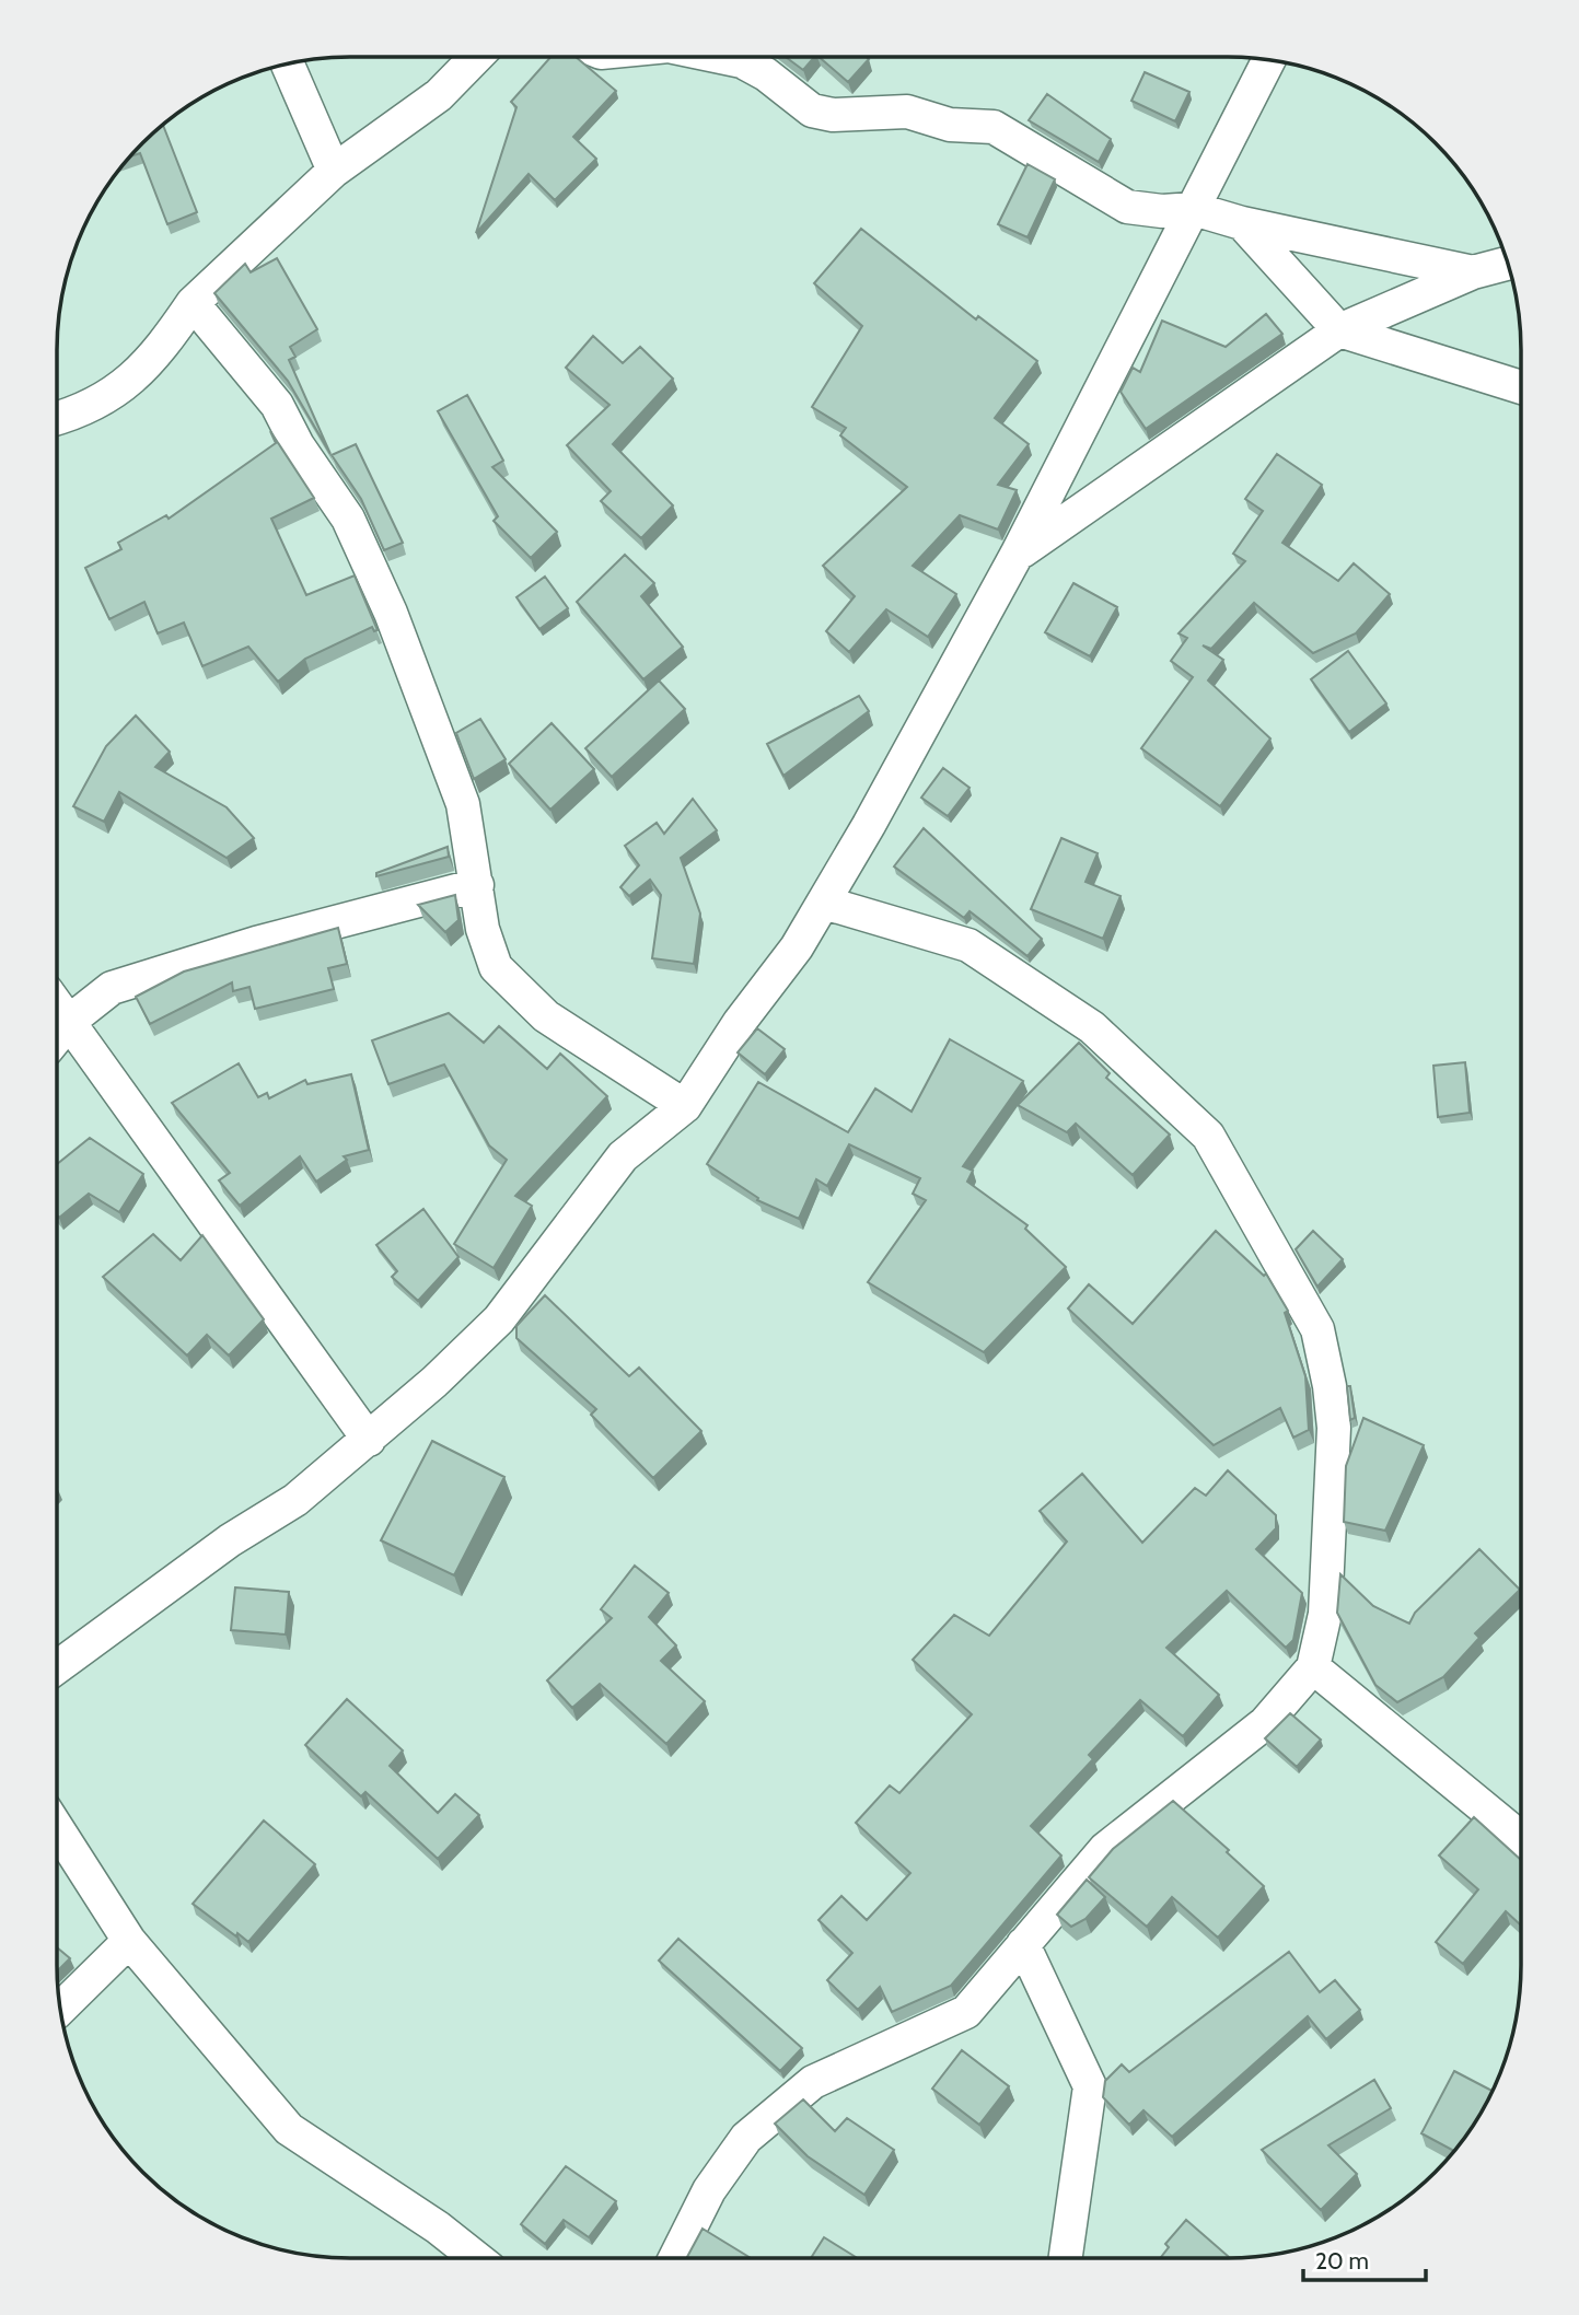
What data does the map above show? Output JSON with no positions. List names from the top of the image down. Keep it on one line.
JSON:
{"scale_bar":"20 m"}
